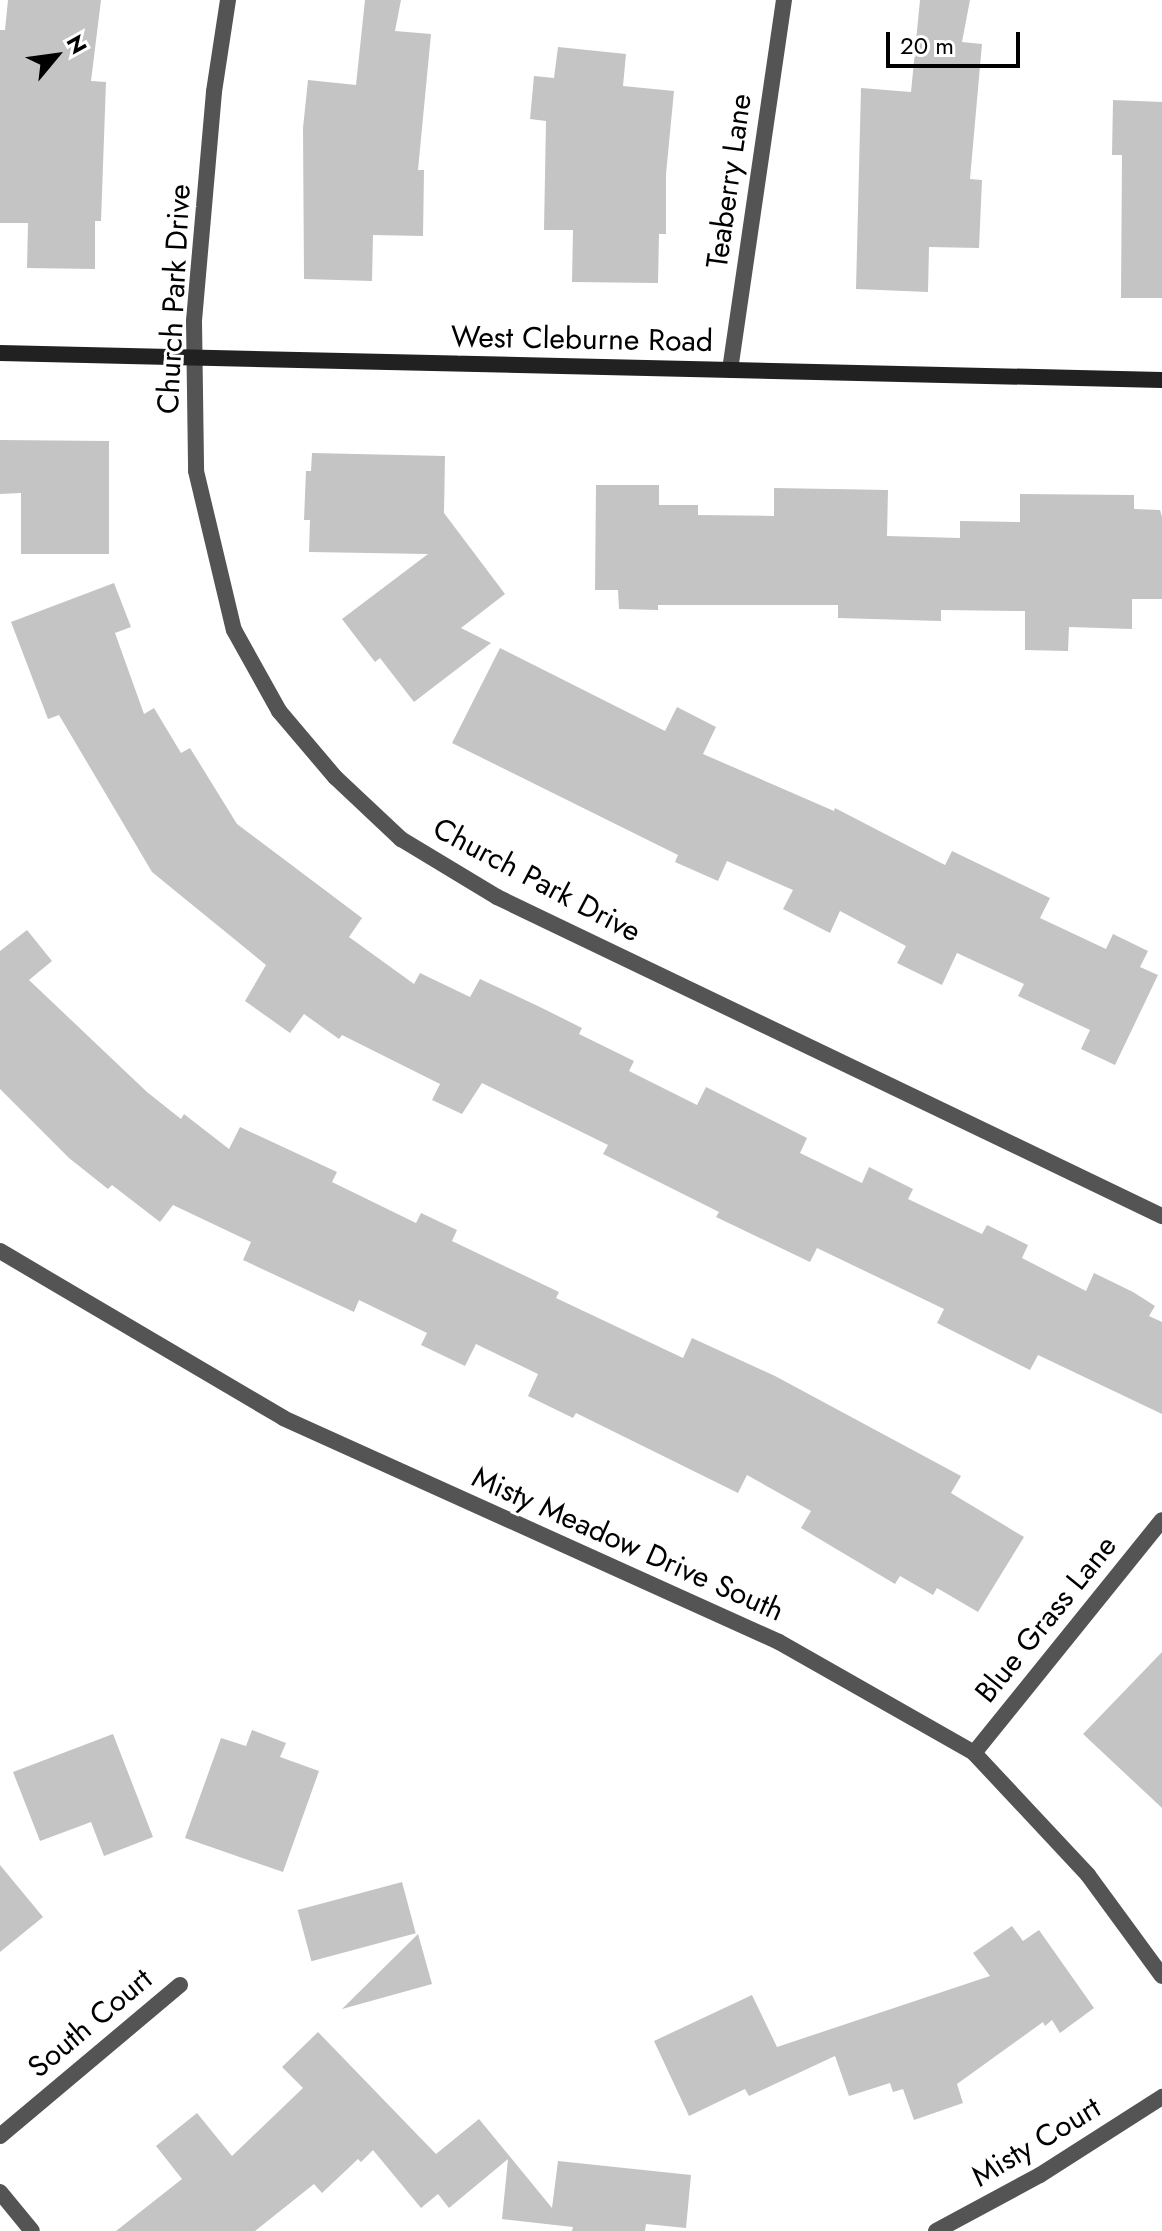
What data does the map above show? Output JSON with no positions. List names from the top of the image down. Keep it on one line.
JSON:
{"streets":{"street":["Teaberry Lane","Church Park Drive","West Cleburne Road","Misty Meadow Drive South","Blue Grass Lane","South Court","Misty Court"]},"crossings":[["Teaberry Lane","West Cleburne Road"],["Church Park Drive","West Cleburne Road"],["Misty Meadow Drive South","Blue Grass Lane"]],"scale_bar":"20 m","north":"top right"}
